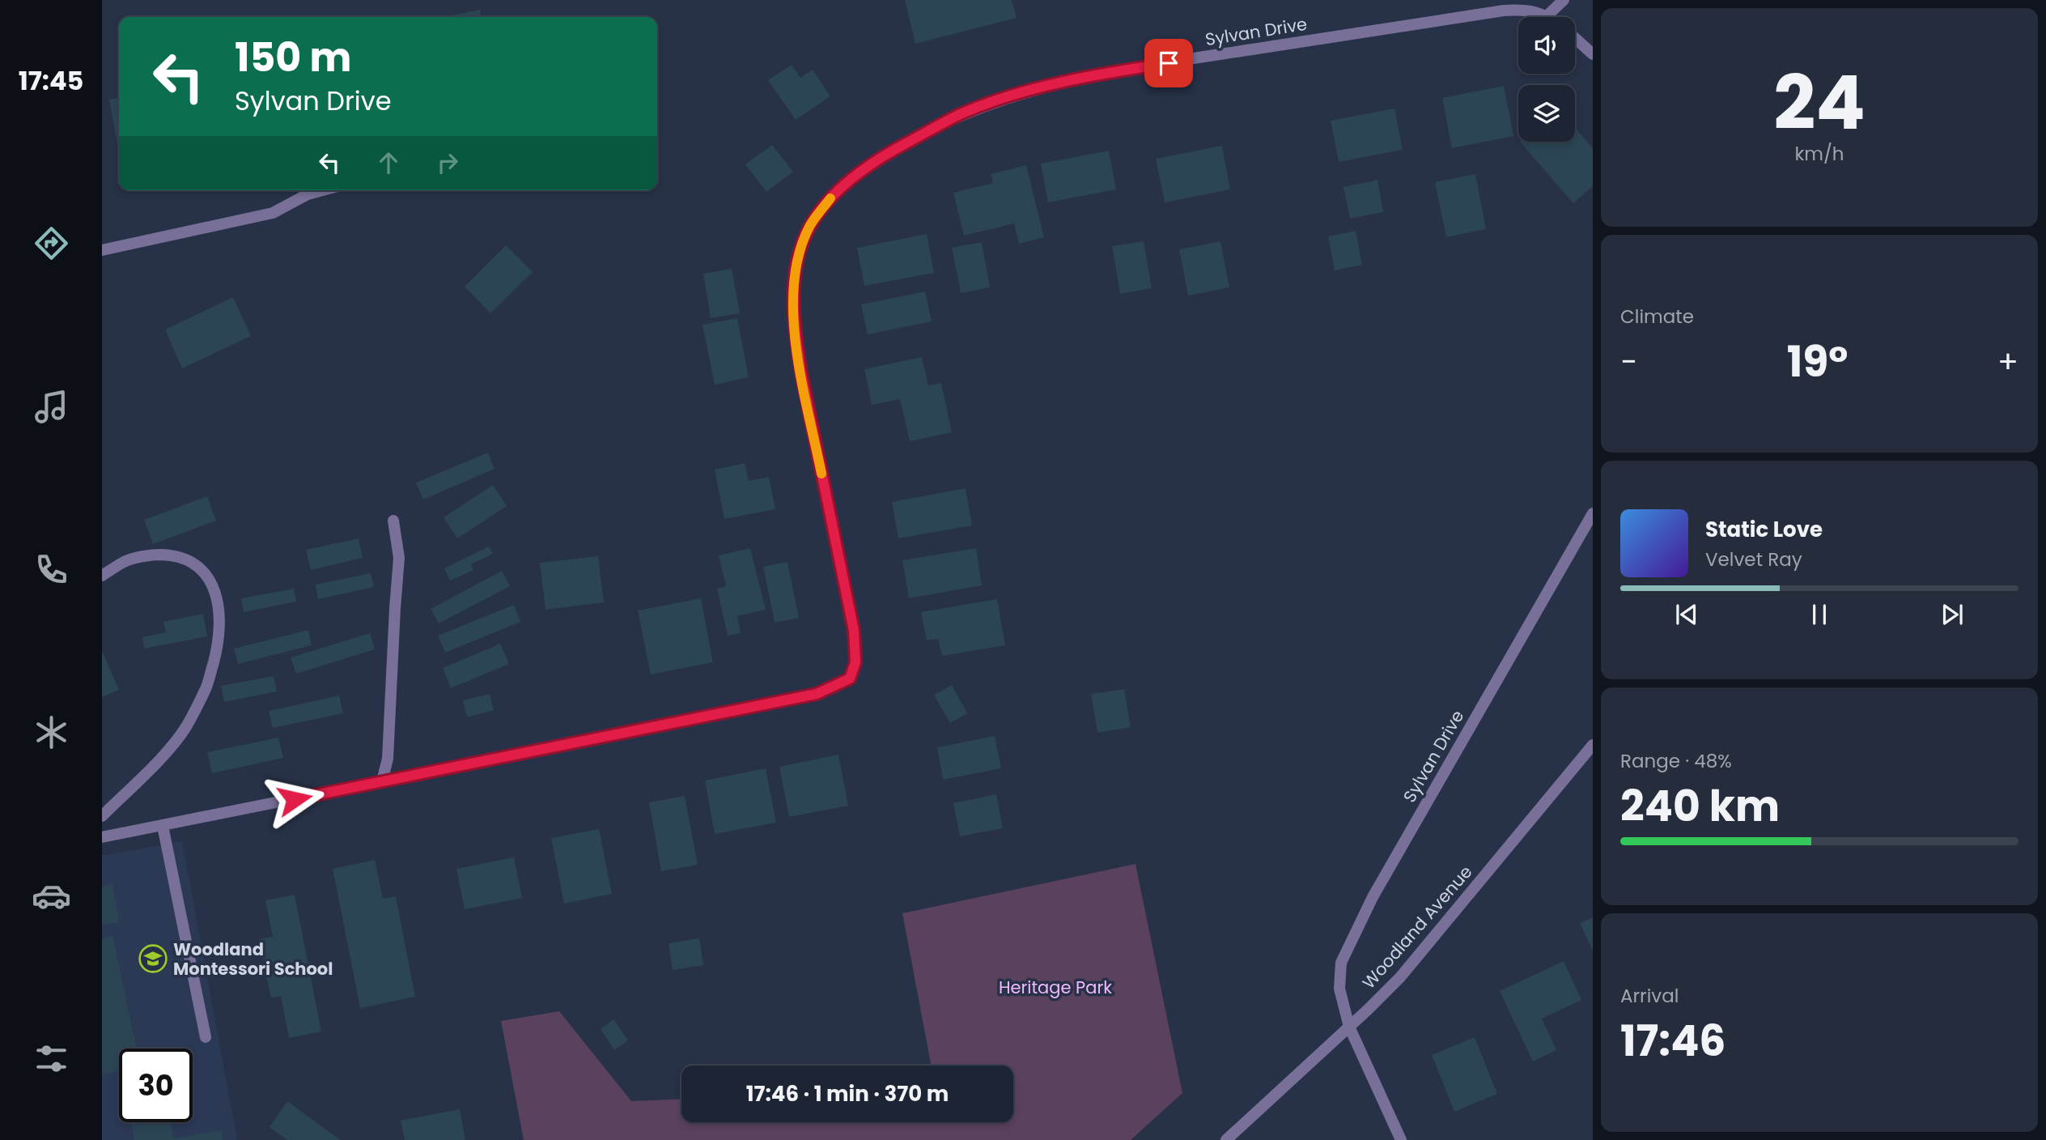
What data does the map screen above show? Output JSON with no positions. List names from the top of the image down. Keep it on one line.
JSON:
{"streets":{"street":["Sylvan Drive","Woodland Avenue"]},"crossings":[["Sylvan Drive","Woodland Avenue"]],"parks":["Heritage Park"],"places":{"school or university":["Woodland Montessori School"]},"page":{"tabs":"17:45","tile":[["24","km/h"],"Climate",["Range · 48%","240 km"],["Arrival","17:46"]],"turn":["150 m","Sylvan Drive"],"heat":["−","19°","+"],"song":["Static Love","Velvet Ray"],"limit":"30","trip":"17:46 · 1 min · 370 m"}}
